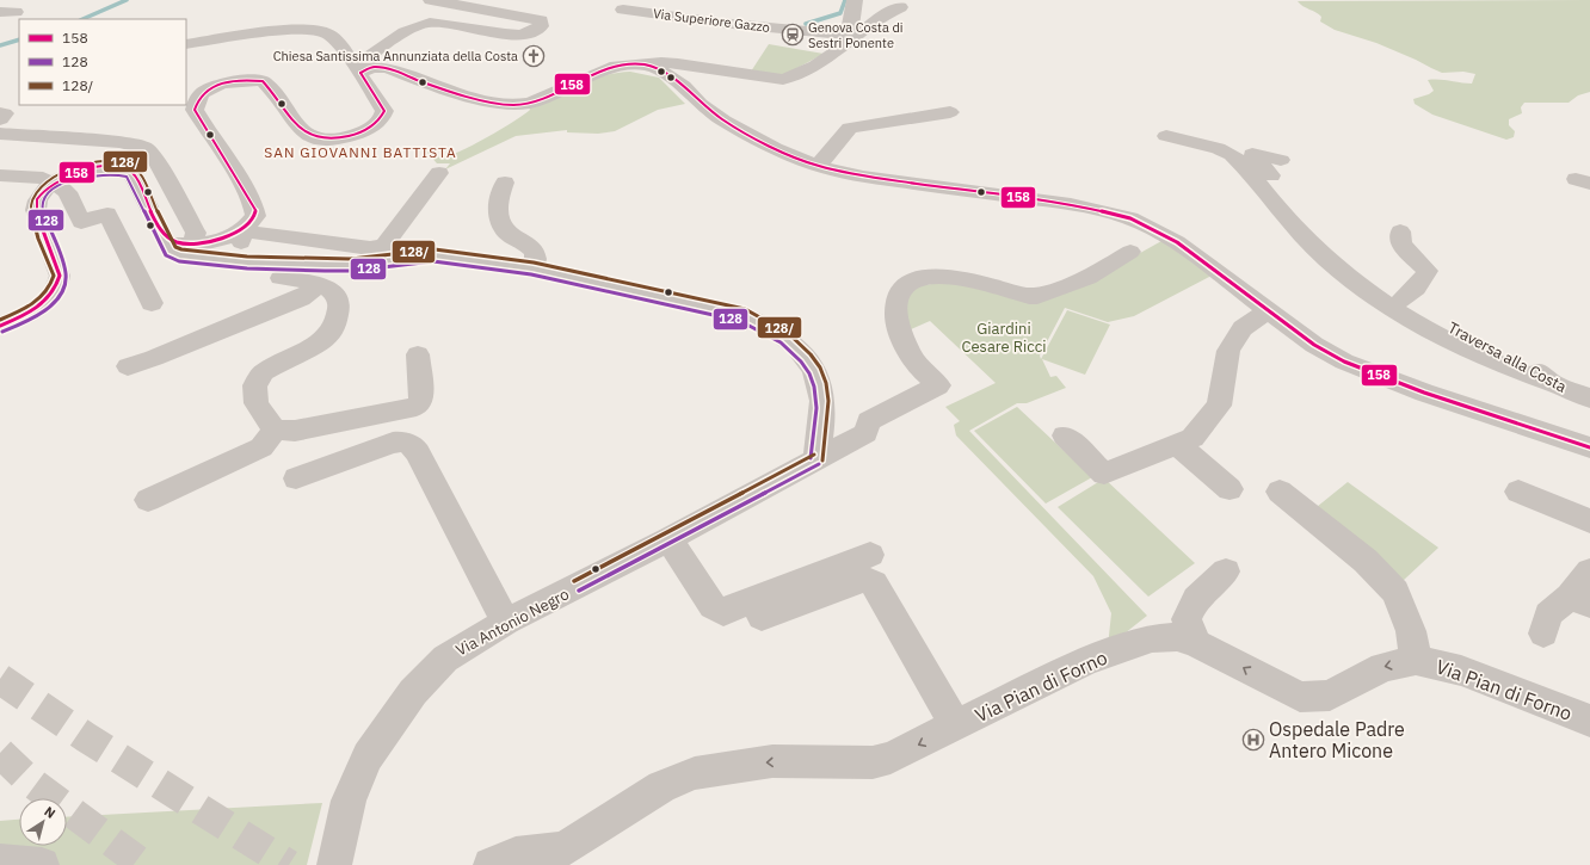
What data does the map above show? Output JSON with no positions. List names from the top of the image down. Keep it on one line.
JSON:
{"streets":{"street":["Via Superiore Gazzo","Traversa alla Costa","Via Antonio Negro","Via Pian di Forno"]},"one_way":["Via Pian di Forno"],"districts":["SAN GIOVANNI BATTISTA"],"parks":["Giardini Cesare Ricci"],"places":{"station":["Genova Costa di Sestri Ponente"],"church":["Chiesa Santissima Annunziata della Costa"],"hospital":["Ospedale Padre Antero Micone"]},"lines":["transit line 158","transit line 128/","transit line 128"],"legend":["158","128","128/"],"north":"top right"}
